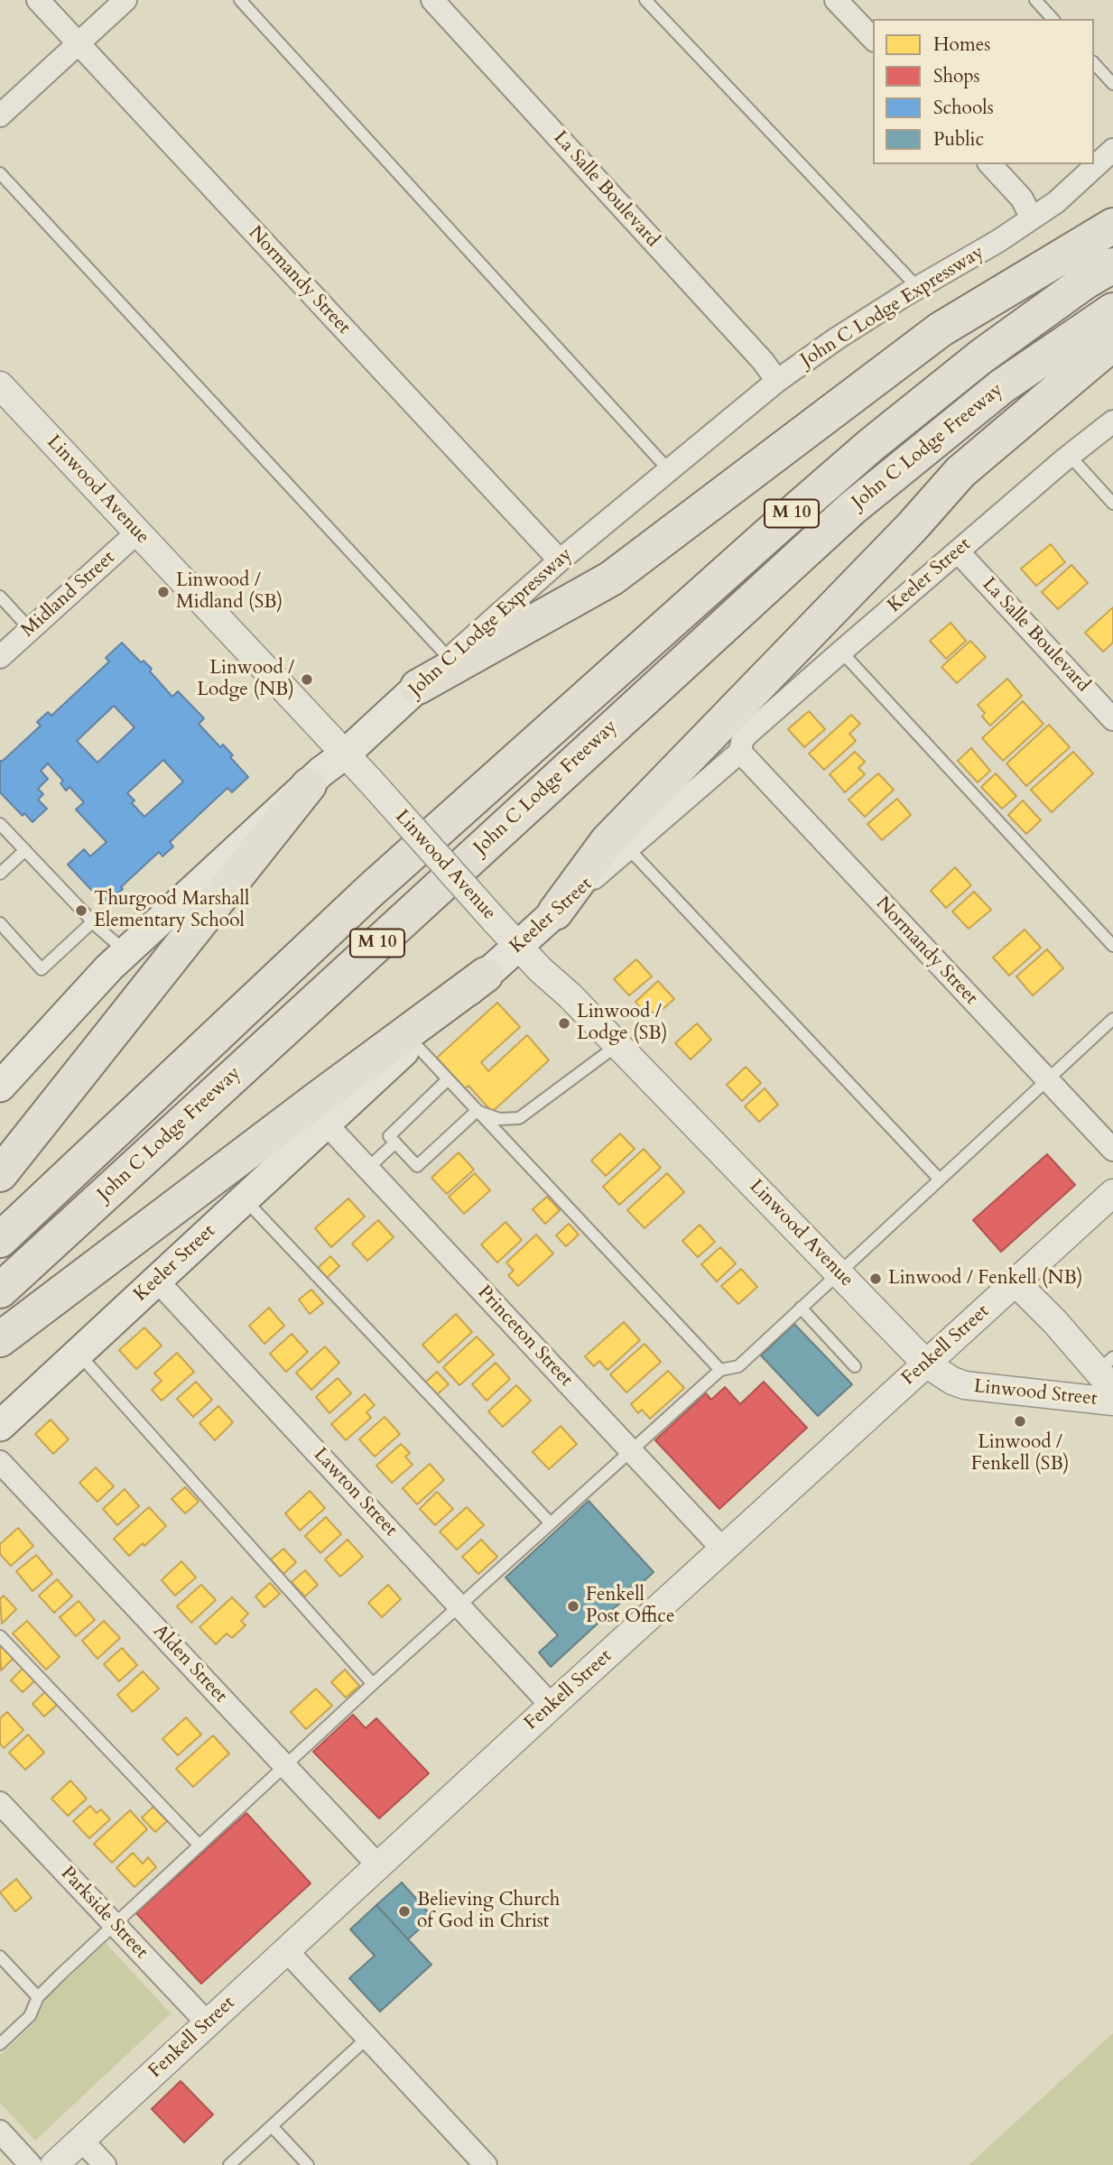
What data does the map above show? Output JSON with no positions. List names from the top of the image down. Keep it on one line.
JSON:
{"streets":{"highway":["John C Lodge Freeway","M 10"],"main road":["John C Lodge Expressway","Keeler Street"],"street":["La Salle Boulevard","Normandy Street","Linwood Avenue","Midland Street","Princeton Street","Fenkell Street","Linwood Street","Lawton Street","Alden Street","Parkside Street"]},"crossings":[["La Salle Boulevard","John C Lodge Expressway"],["La Salle Boulevard","Keeler Street"],["Normandy Street","John C Lodge Expressway"],["Normandy Street","Keeler Street"],["John C Lodge Expressway","Linwood Avenue"],["Linwood Avenue","Keeler Street"],["Linwood Avenue","Midland Street"],["Linwood Avenue","Fenkell Street"],["Linwood Avenue","Linwood Street"],["Keeler Street","Princeton Street"],["Keeler Street","Lawton Street"],["Princeton Street","Fenkell Street"],["Fenkell Street","Linwood Street"],["Fenkell Street","Lawton Street"],["Fenkell Street","Alden Street"],["Fenkell Street","Parkside Street"]],"places":["Linwood / Midland (SB)","Linwood / Lodge (NB)","Thurgood Marshall Elementary School","Linwood / Lodge (SB)","Linwood / Fenkell (NB)","Linwood / Fenkell (SB)","Fenkell Post Office","Believing Church of God in Christ"],"legend":["Homes","Shops","Schools","Public"]}
